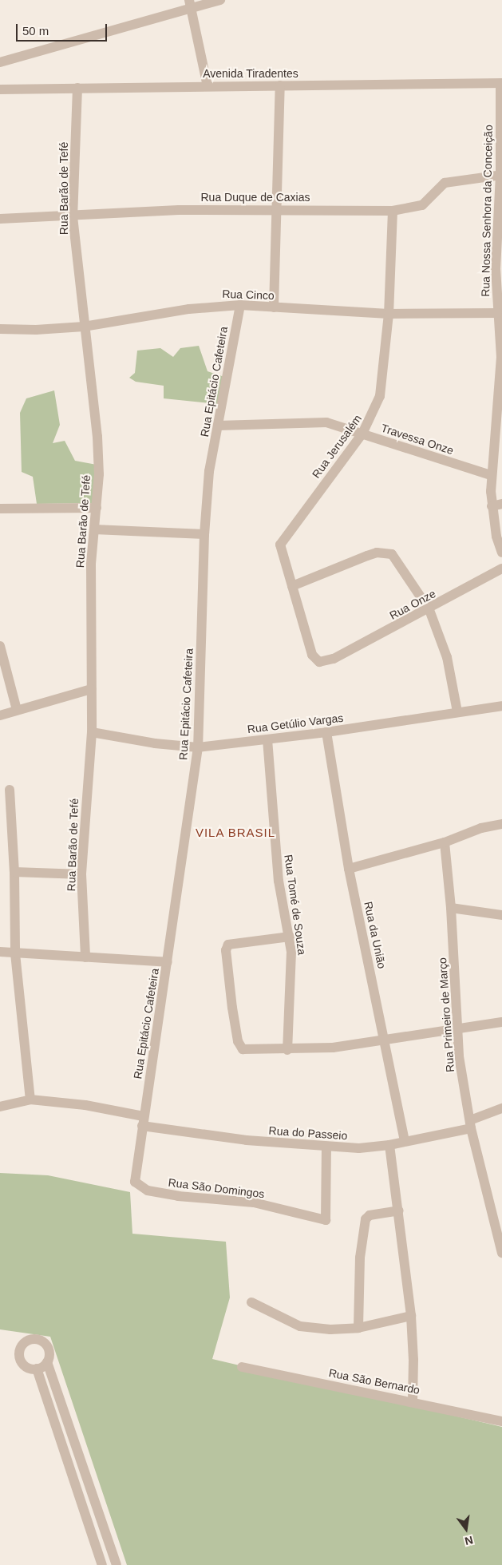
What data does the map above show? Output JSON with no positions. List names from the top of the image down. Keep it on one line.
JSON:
{"streets":{"street":["Avenida Tiradentes","Rua Barão de Tefé","Rua Duque de Caxias","Rua Nossa Senhora da Conceição","Rua Cinco","Rua Epitácio Cafeteira","Travessa Onze","Rua Jerusalém","Rua Onze","Rua Getúlio Vargas","Rua Tomé de Souza","Rua da União","Rua Primeiro de Março","Rua do Passeio","Rua São Domingos","Rua São Bernardo"]},"crossings":[["Avenida Tiradentes","Rua Barão de Tefé"],["Avenida Tiradentes","Rua Nossa Senhora da Conceição"],["Rua Barão de Tefé","Rua Duque de Caxias"],["Rua Barão de Tefé","Rua Cinco"],["Rua Barão de Tefé","Rua Getúlio Vargas"],["Rua Duque de Caxias","Rua Nossa Senhora da Conceição"],["Rua Duque de Caxias","Rua Jerusalém"],["Rua Nossa Senhora da Conceição","Rua Cinco"],["Rua Nossa Senhora da Conceição","Travessa Onze"],["Rua Cinco","Rua Epitácio Cafeteira"],["Rua Cinco","Rua Jerusalém"],["Rua Epitácio Cafeteira","Travessa Onze"],["Rua Epitácio Cafeteira","Rua Getúlio Vargas"],["Rua Epitácio Cafeteira","Rua do Passeio"],["Rua Epitácio Cafeteira","Rua São Domingos"],["Travessa Onze","Rua Jerusalém"],["Rua Jerusalém","Rua Onze"],["Rua Getúlio Vargas","Rua Tomé de Souza"],["Rua Getúlio Vargas","Rua da União"],["Rua da União","Rua do Passeio"],["Rua Primeiro de Março","Rua do Passeio"],["Rua do Passeio","Rua São Domingos"]],"districts":["VILA BRASIL"],"scale_bar":"50 m","north":"bottom"}
